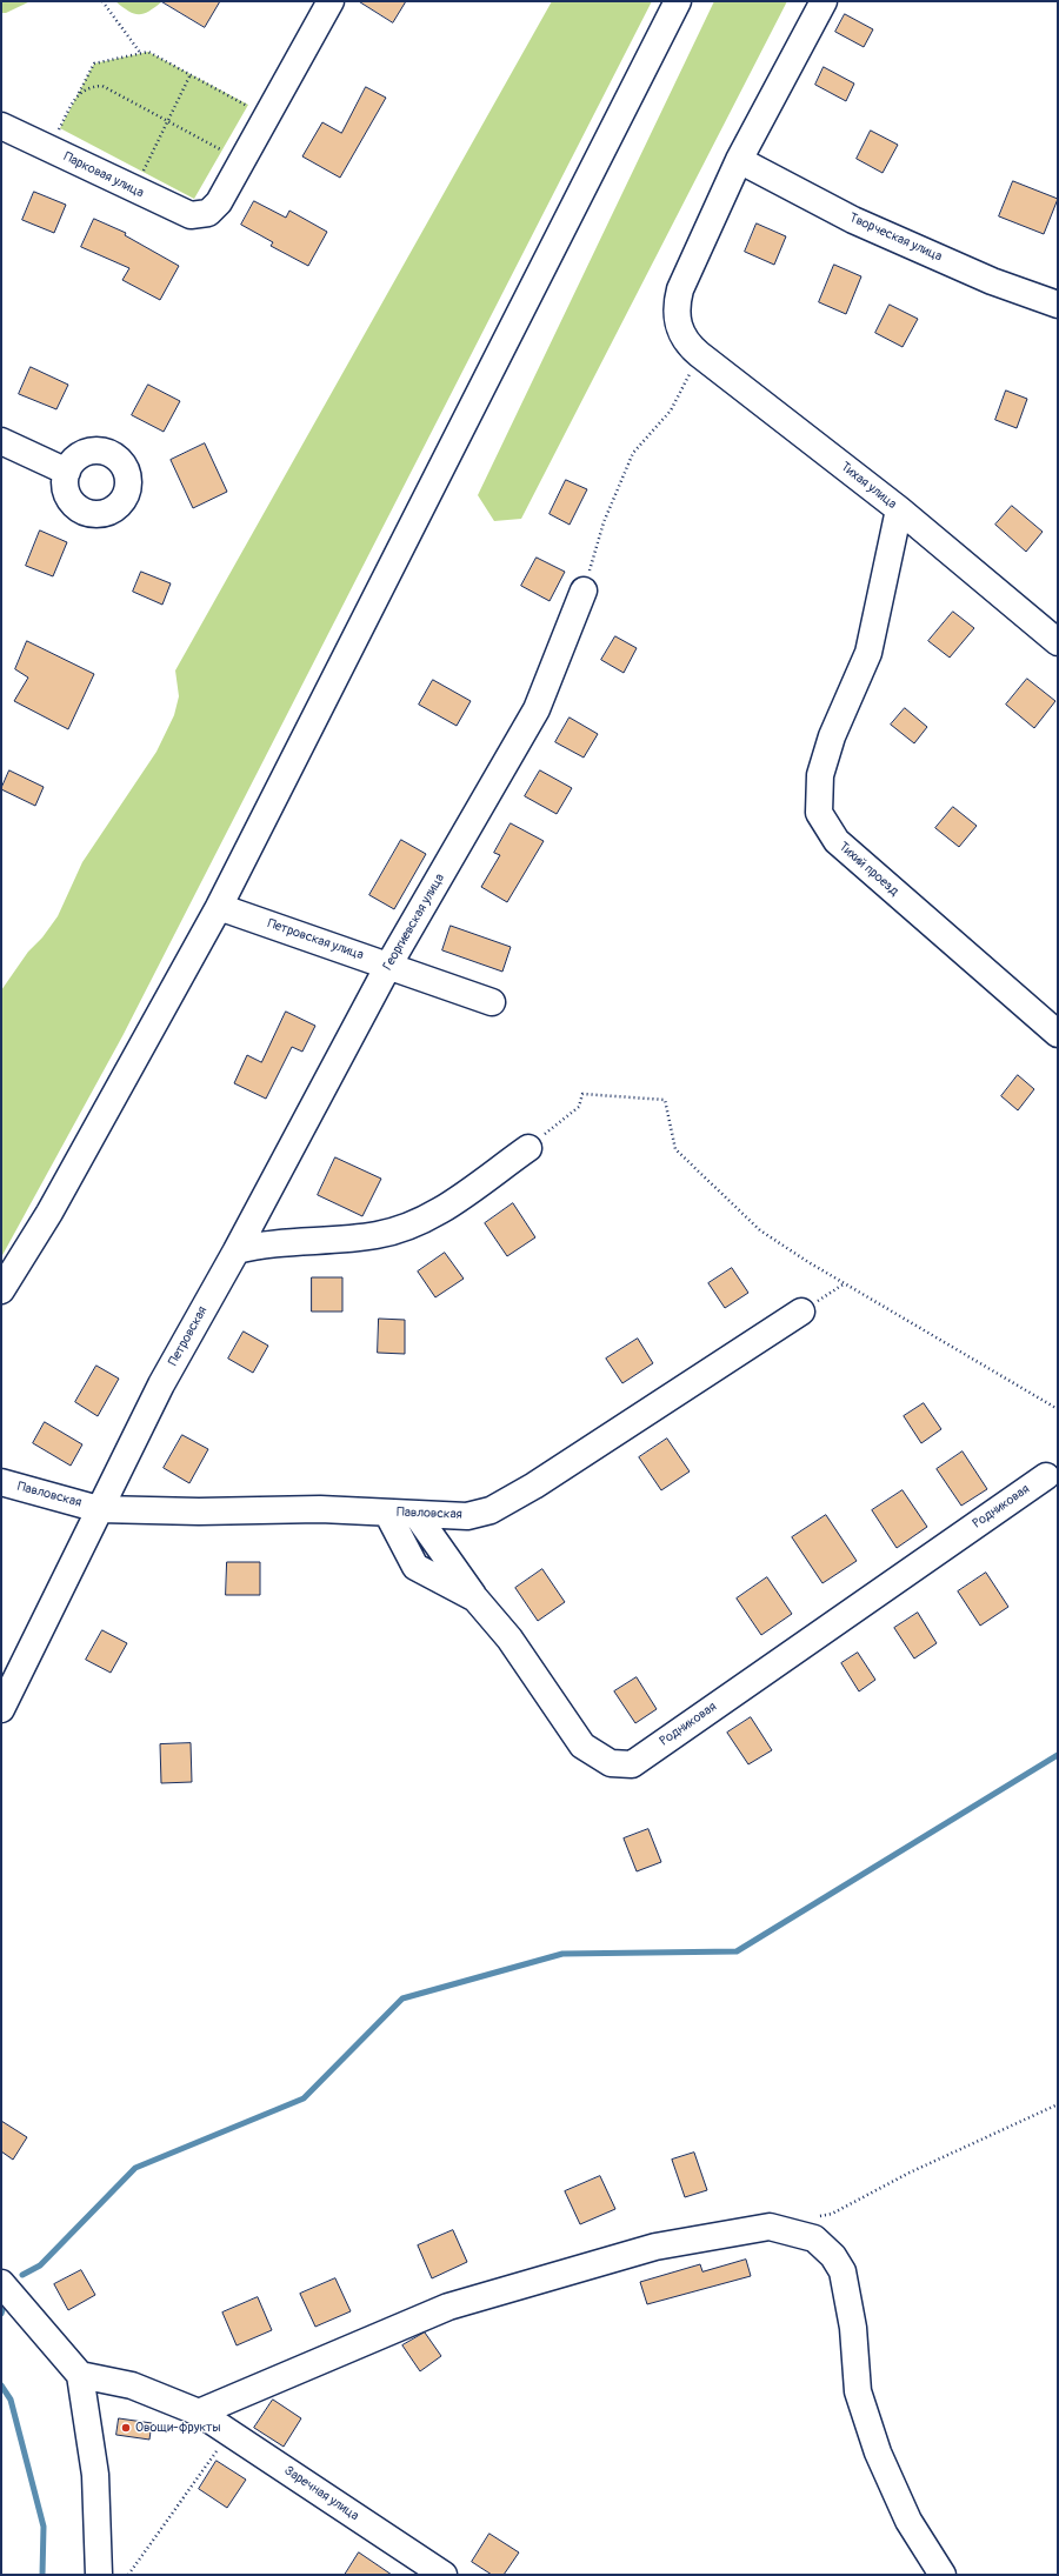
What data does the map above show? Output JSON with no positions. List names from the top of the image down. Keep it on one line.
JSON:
{"streets":{"street":["Парковая улица","Творческая улица","Тихая улица","Тихий проезд","Георгиевская улица","Петровская улица","Петровская","Павловская","Родниковая","Заречная улица"]},"crossings":[["Творческая улица","Тихая улица"],["Тихая улица","Тихий проезд"],["Георгиевская улица","Петровская улица"],["Георгиевская улица","Петровская"],["Петровская","Павловская"],["Павловская","Родниковая"]],"places":["Овощи-фрукты"]}
